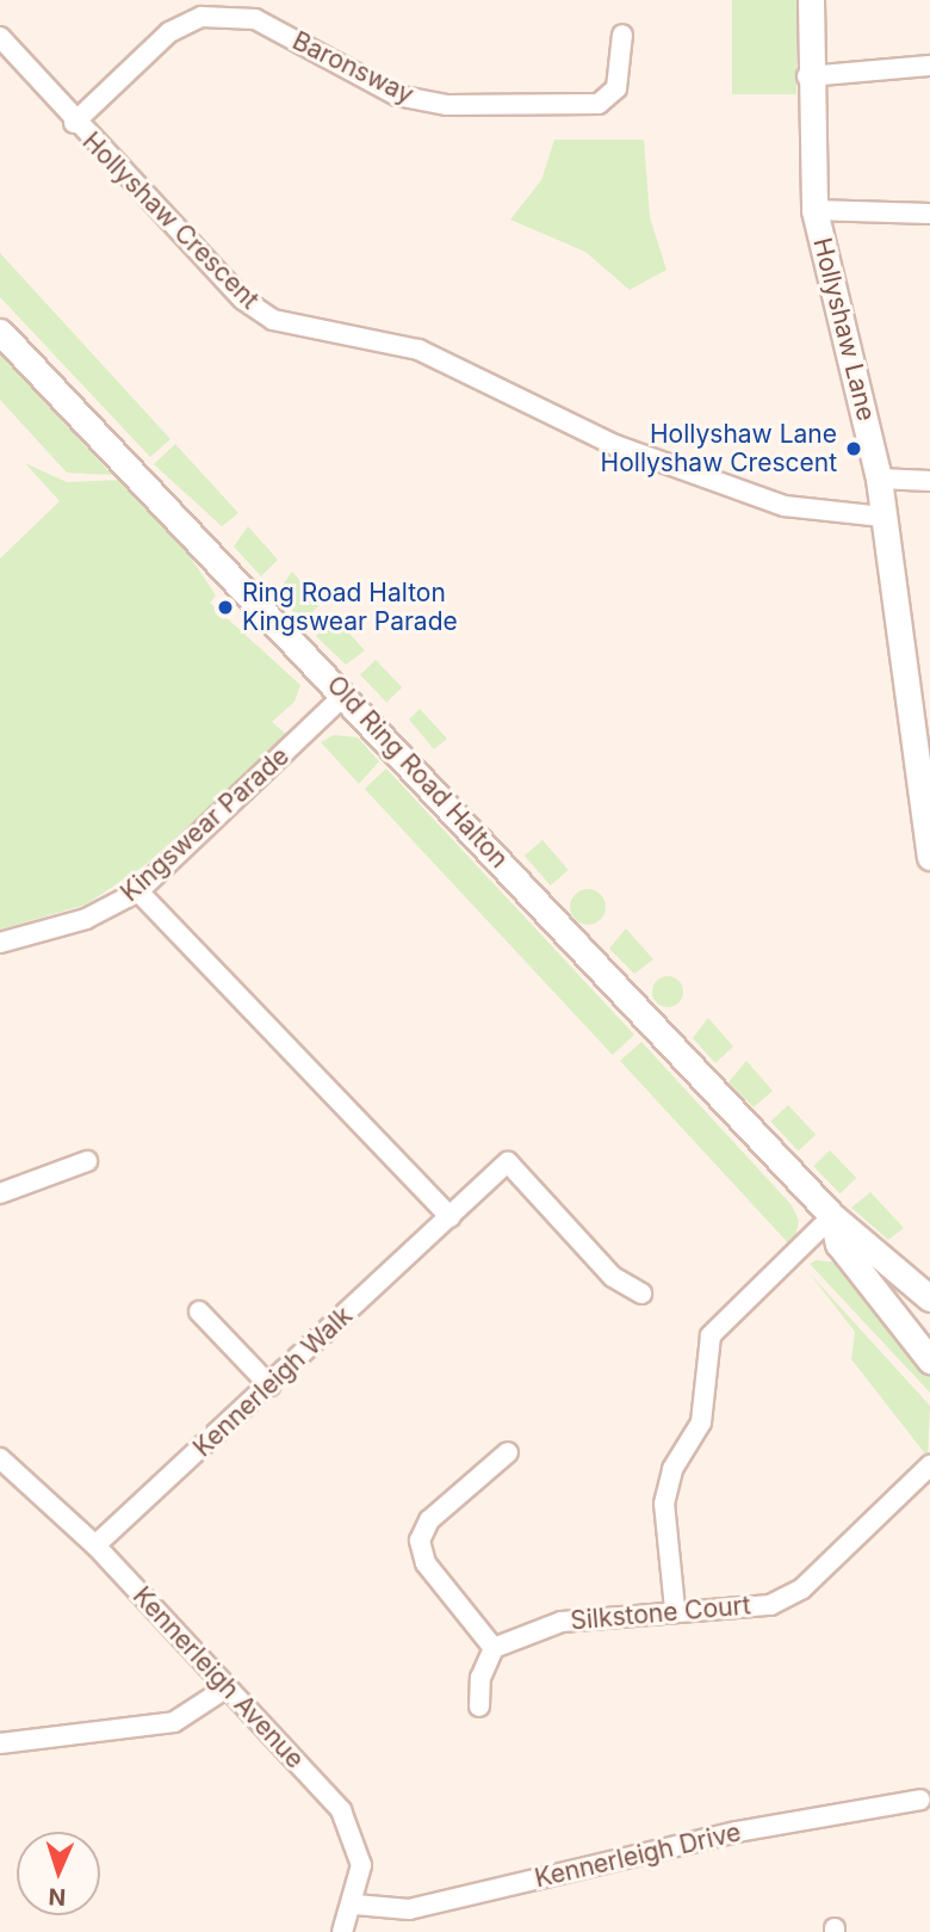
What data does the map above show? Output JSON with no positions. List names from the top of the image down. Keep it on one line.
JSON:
{"streets":{"main road":["Hollyshaw Lane","Old Ring Road Halton"],"street":["Baronsway","Hollyshaw Crescent","Kingswear Parade","Kennerleigh Walk","Silkstone Court","Kennerleigh Avenue","Kennerleigh Drive"]},"crossings":[["Baronsway","Hollyshaw Crescent"],["Hollyshaw Crescent","Hollyshaw Lane"],["Old Ring Road Halton","Kingswear Parade"],["Kennerleigh Walk","Kennerleigh Avenue"],["Kennerleigh Avenue","Kennerleigh Drive"]],"places":["Hollyshaw Lane Hollyshaw Crescent","Ring Road Halton Kingswear Parade"],"north":"bottom"}
